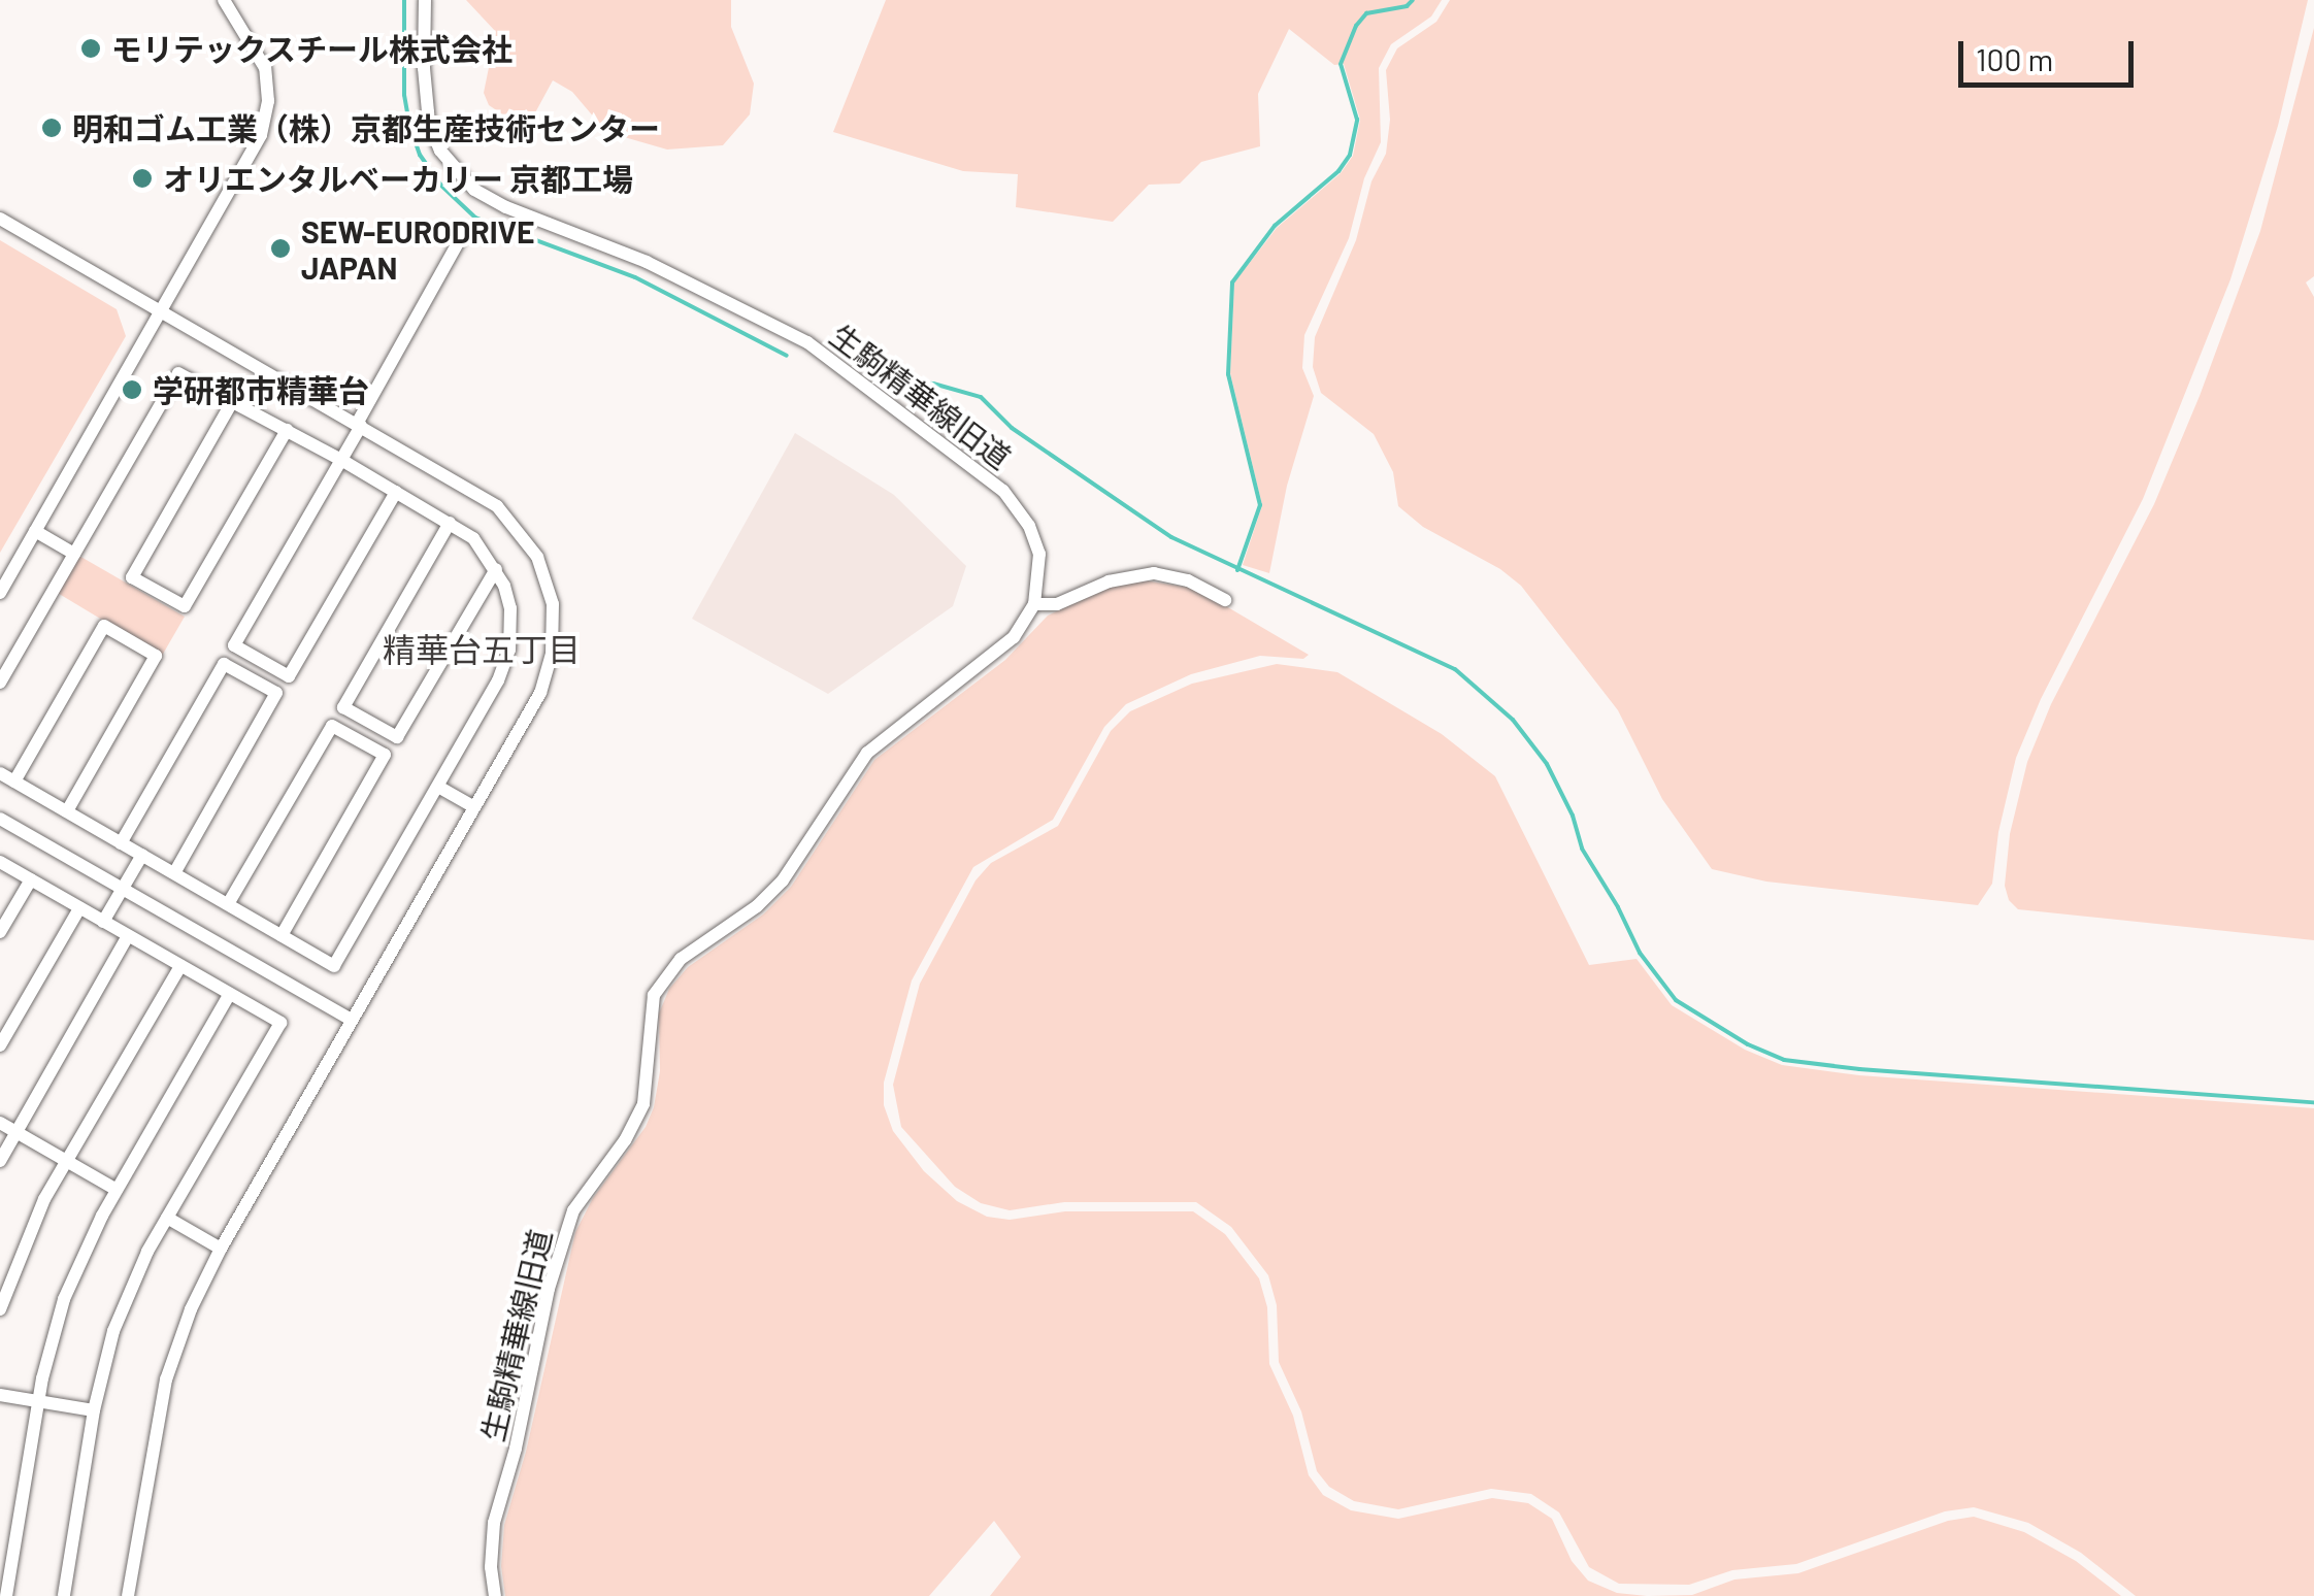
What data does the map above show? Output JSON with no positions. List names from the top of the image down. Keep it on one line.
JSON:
{"streets":{"street":["生駒精華線旧道"]},"districts":["精華台五丁目"],"places":["モリテックスチール株式会社","明和ゴム工業（株）京都生産技術センター","オリエンタルベーカリー 京都工場","SEW-EURODRIVE JAPAN","学研都市精華台"],"scale_bar":"100 m"}
